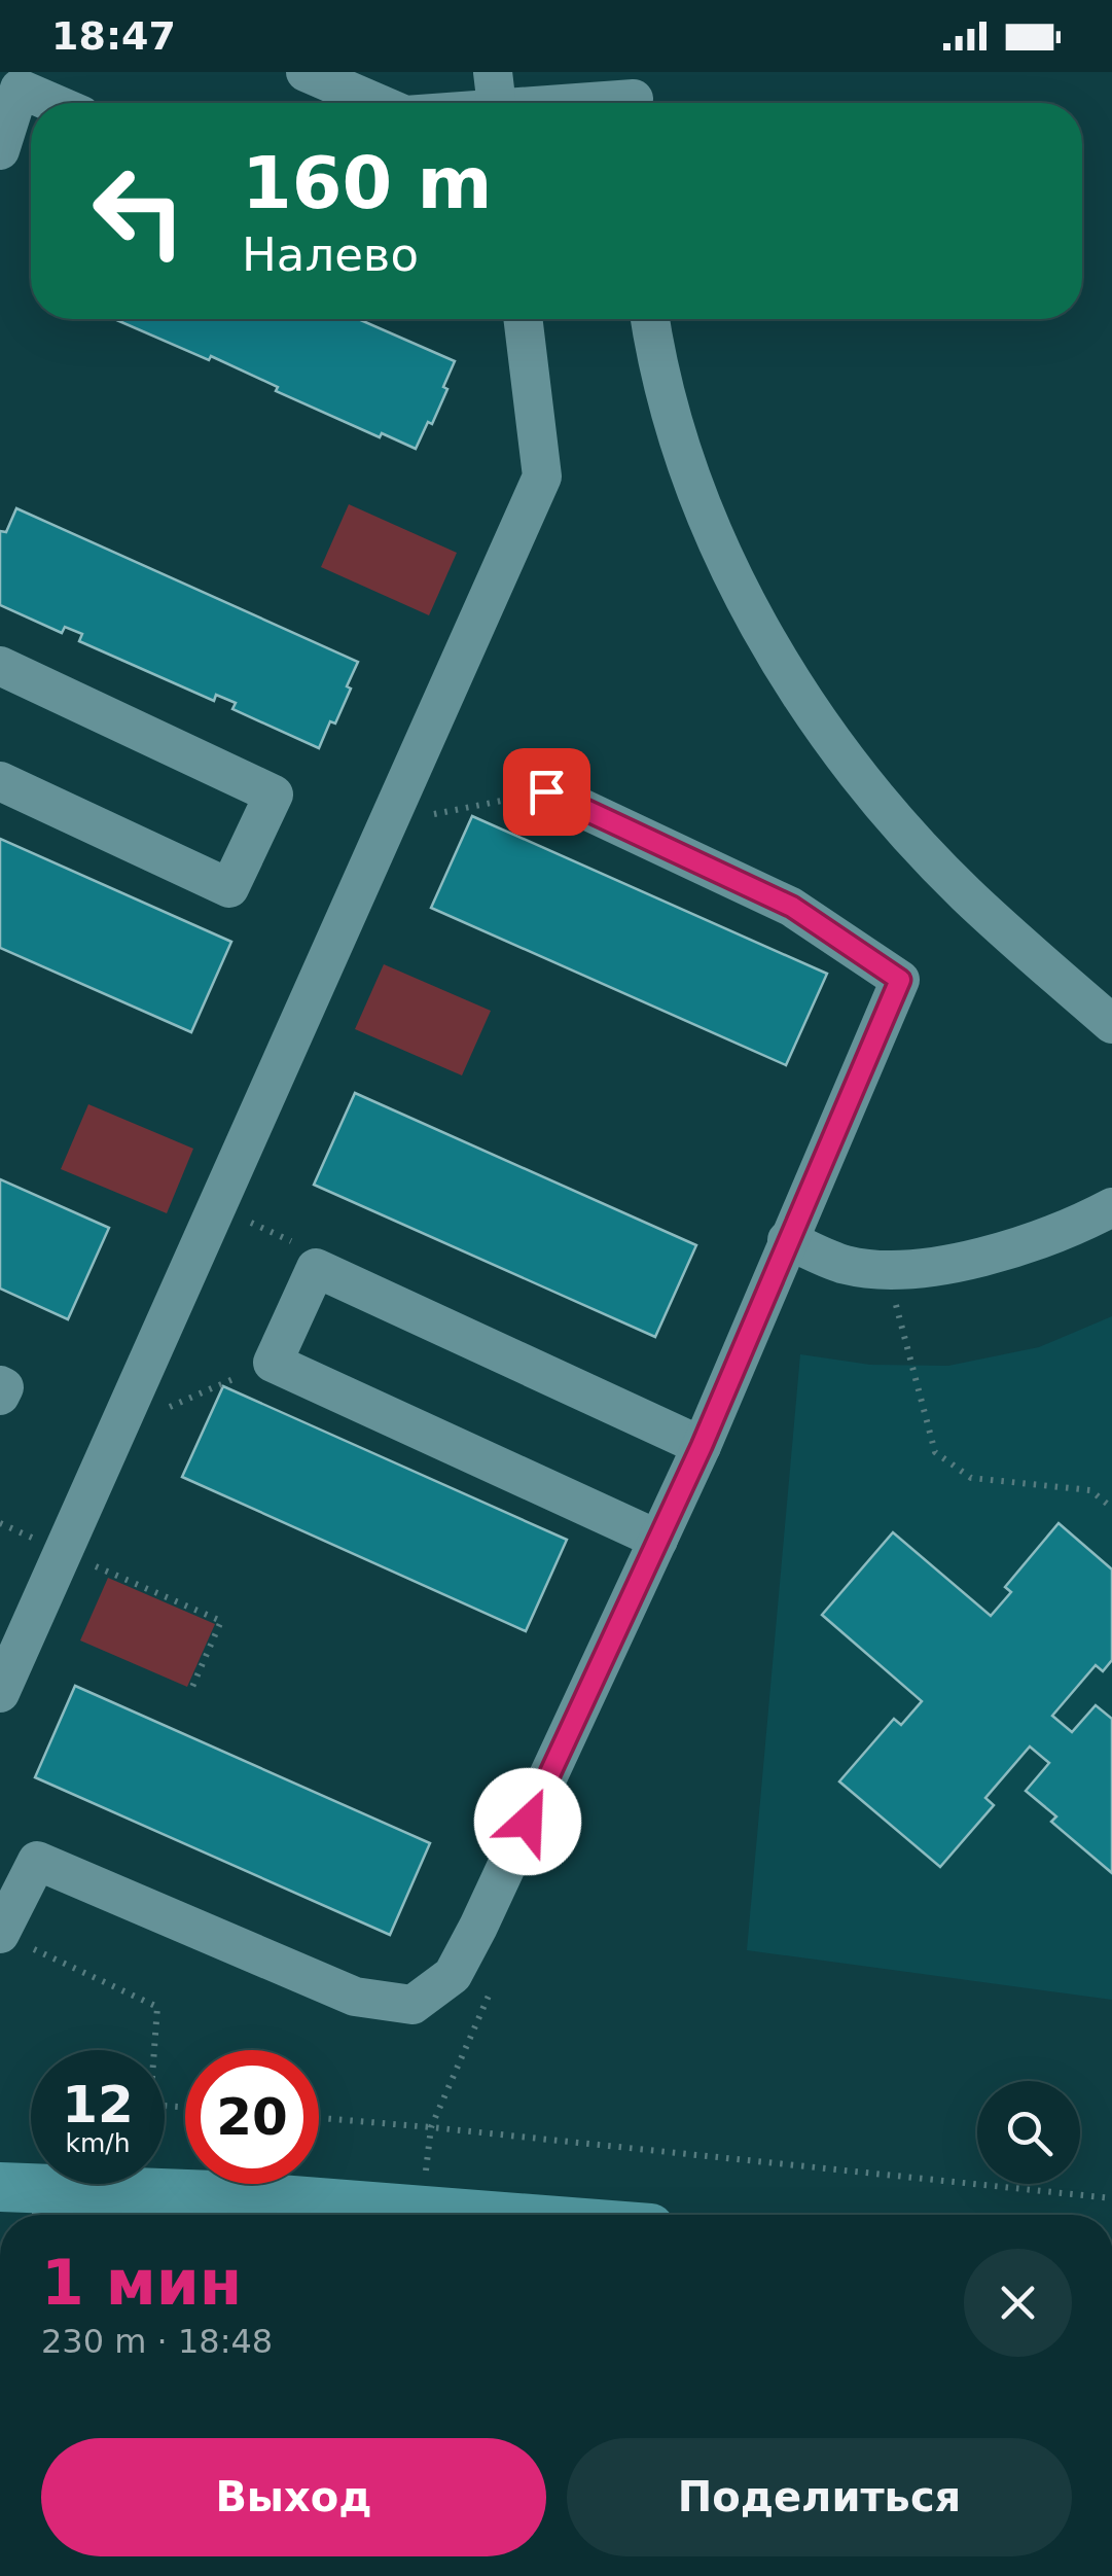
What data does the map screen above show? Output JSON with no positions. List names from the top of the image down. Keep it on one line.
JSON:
{"page":{"status":"18:47","turn":["160 m","Налево"],"speed":"12 km/h","limit":"20","heading":["1 мин","230 m · 18:48"],"buttons":["Выход","Поделиться"]}}
